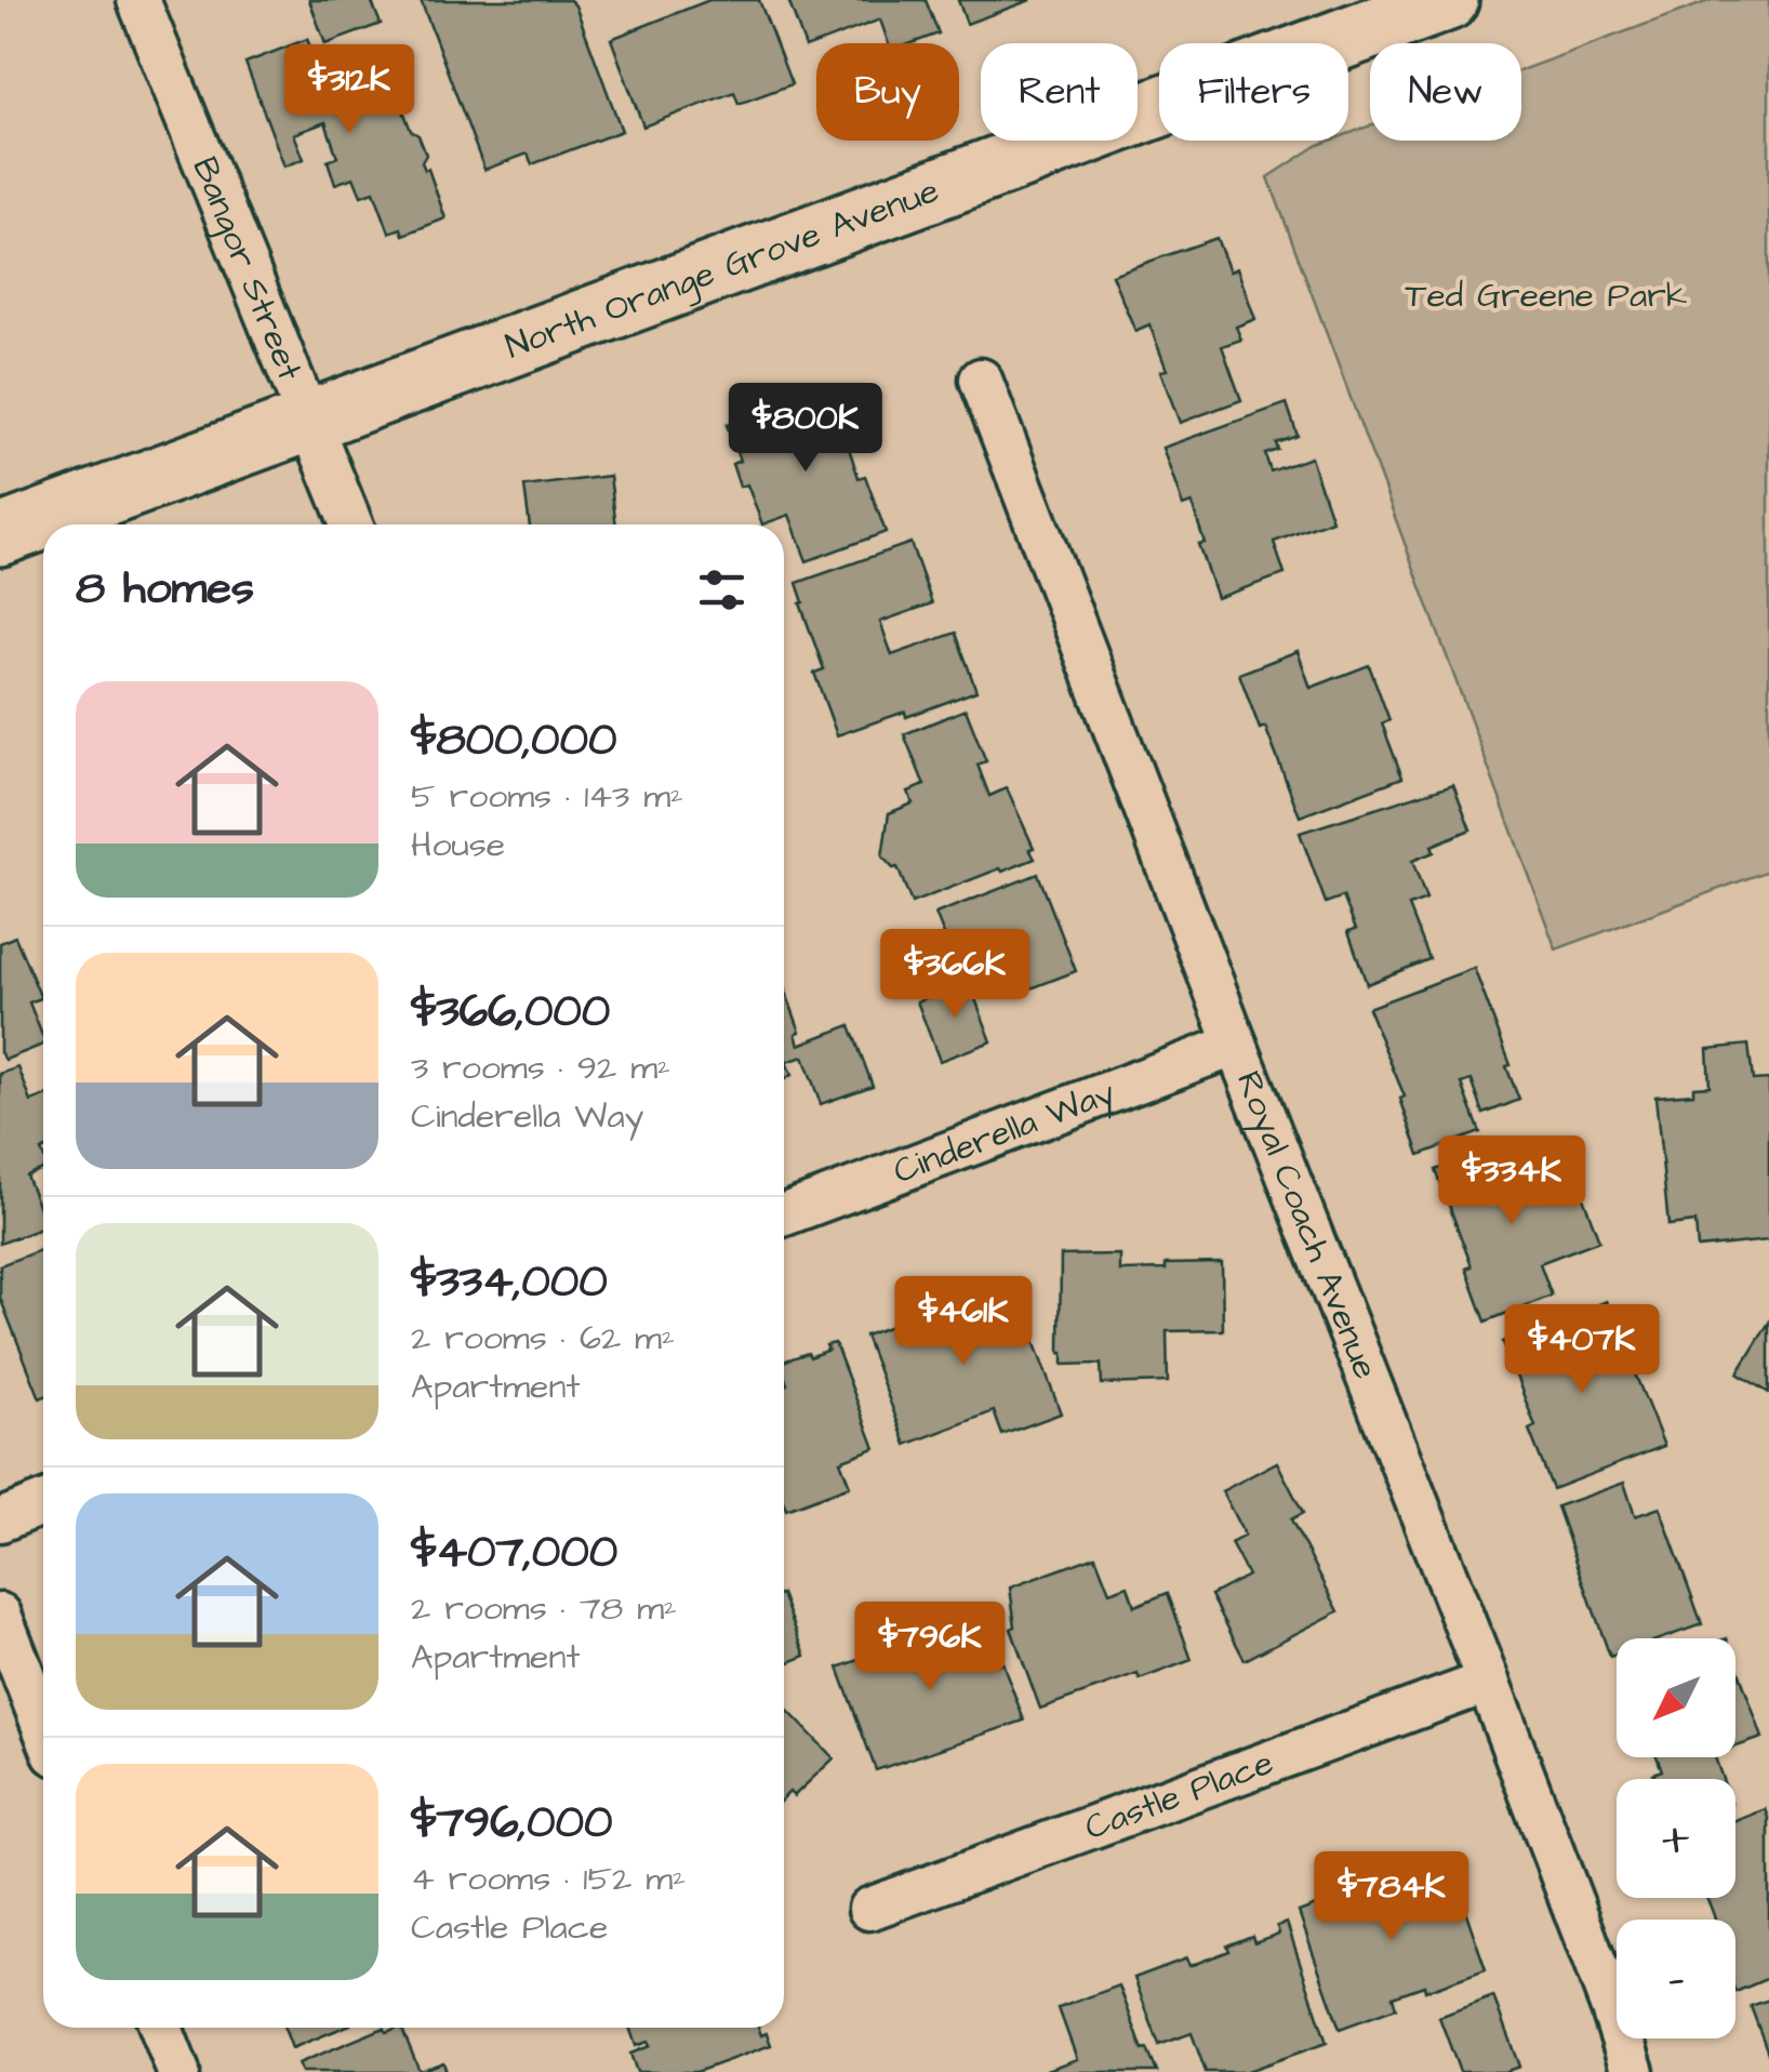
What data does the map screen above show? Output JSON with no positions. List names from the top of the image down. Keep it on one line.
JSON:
{"streets":{"main road":["North Orange Grove Avenue"],"street":["Bangor Street","Cinderella Way","Royal Coach Avenue","Castle Place"]},"crossings":[["Bangor Street","North Orange Grove Avenue"],["Cinderella Way","Royal Coach Avenue"],["Royal Coach Avenue","Castle Place"]],"parks":["Ted Greene Park"],"north":"bottom left","page":{"chip":["Buy","Rent","Filters","New"],"price":["$312K","$800K","$366K","$334K","$461K","$407K","$796K","$784K"],"heading":"8 homes","list":[{"name":"$800,000","note":"5 rooms · 143 m² · House"},{"name":"$366,000","note":"3 rooms · 92 m² · Cinderella Way"},{"name":"$334,000","note":"2 rooms · 62 m² · Apartment"},{"name":"$407,000","note":"2 rooms · 78 m² · Apartment"},{"name":"$796,000","note":"4 rooms · 152 m² · Castle Place"}],"map_buttons":["+","−"]}}
